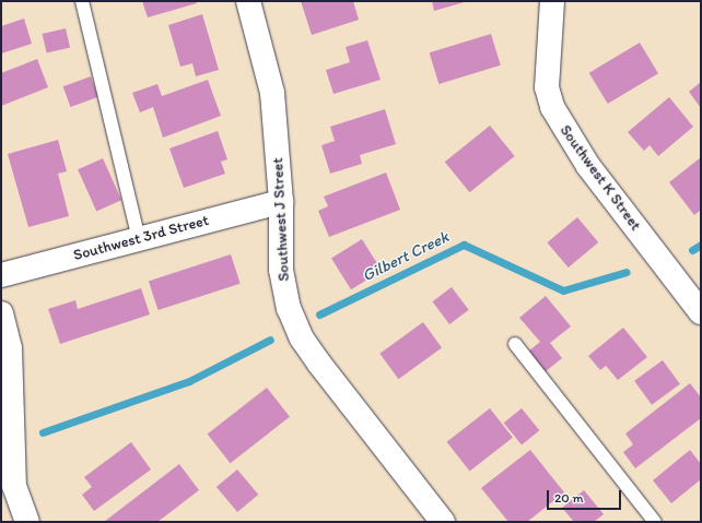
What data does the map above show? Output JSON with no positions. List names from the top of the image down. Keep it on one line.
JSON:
{"streets":{"street":["Southwest K Street","Southwest J Street","Southwest 3rd Street"]},"crossings":[["Southwest J Street","Southwest 3rd Street"]],"water":["Gilbert Creek"],"scale_bar":"20 m"}
